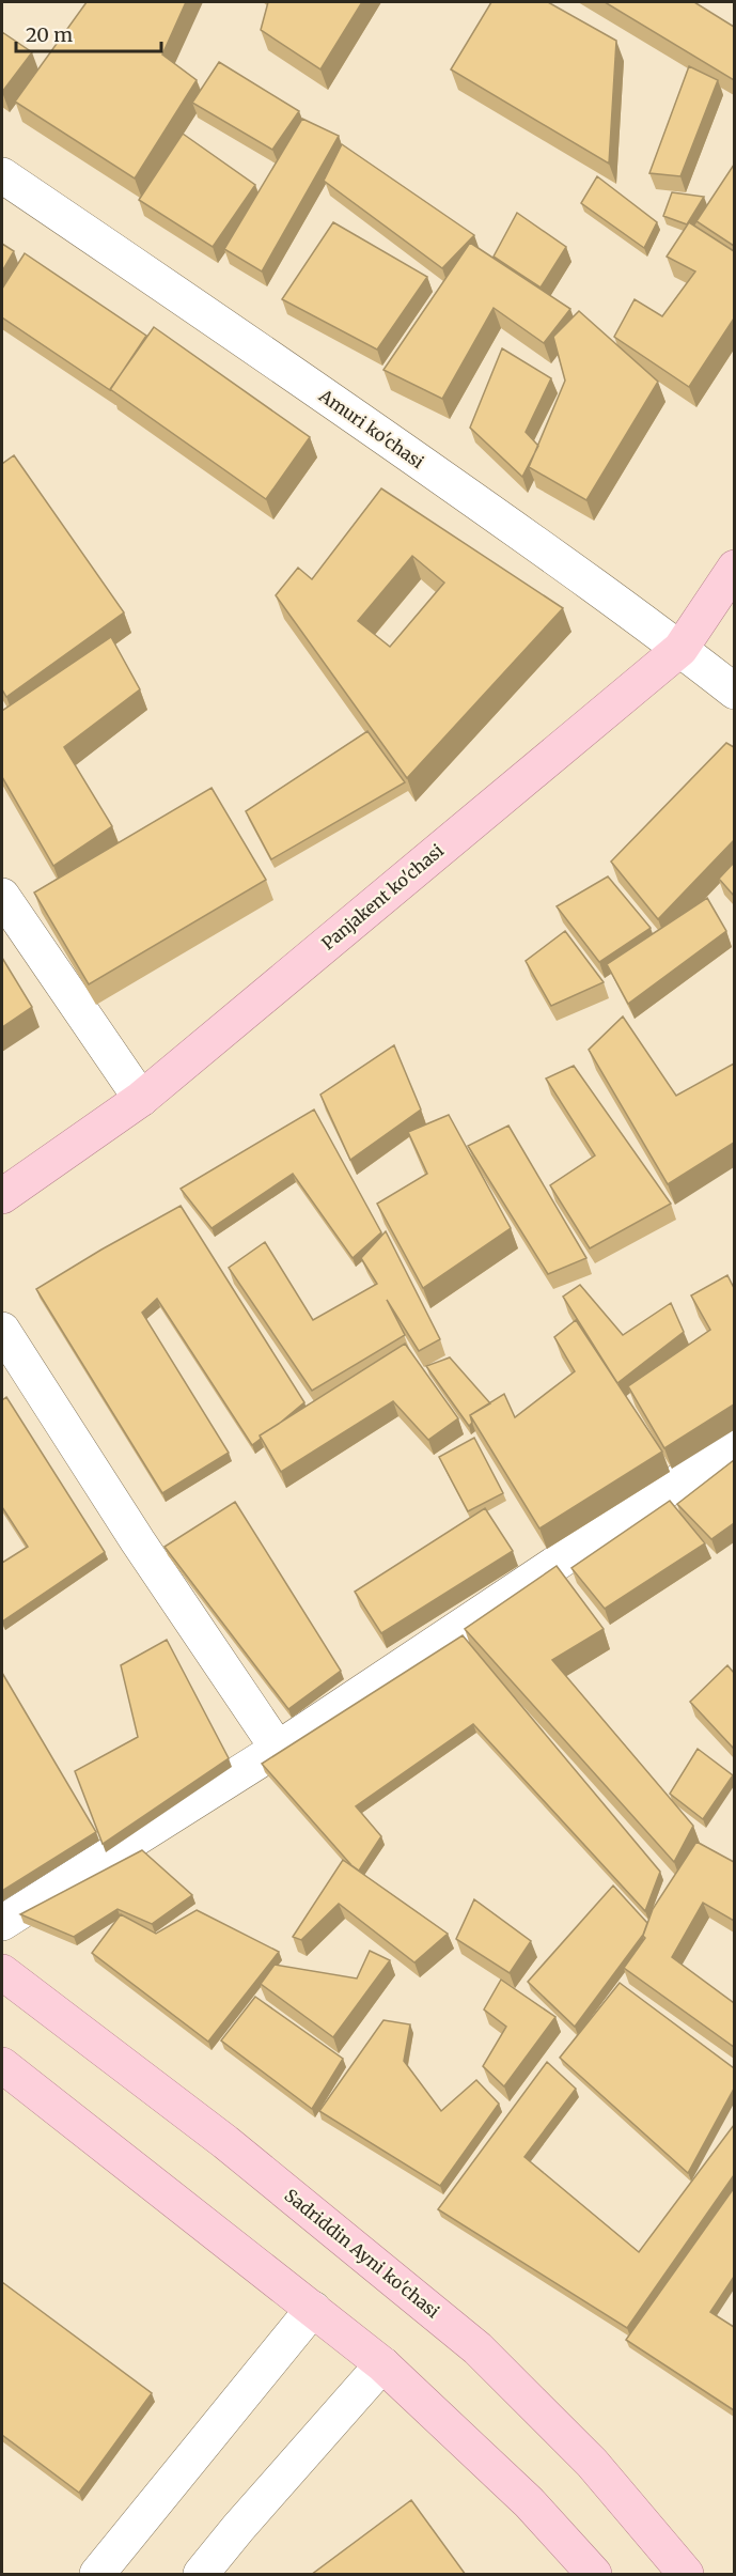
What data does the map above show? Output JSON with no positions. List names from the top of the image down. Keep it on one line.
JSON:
{"streets":{"main road":["Panjakent ko'chasi","Sadriddin Ayni ko'chasi"],"street":["Amuri ko'chasi"]},"crossings":[["Amuri ko'chasi","Panjakent ko'chasi"]],"scale_bar":"20 m"}
